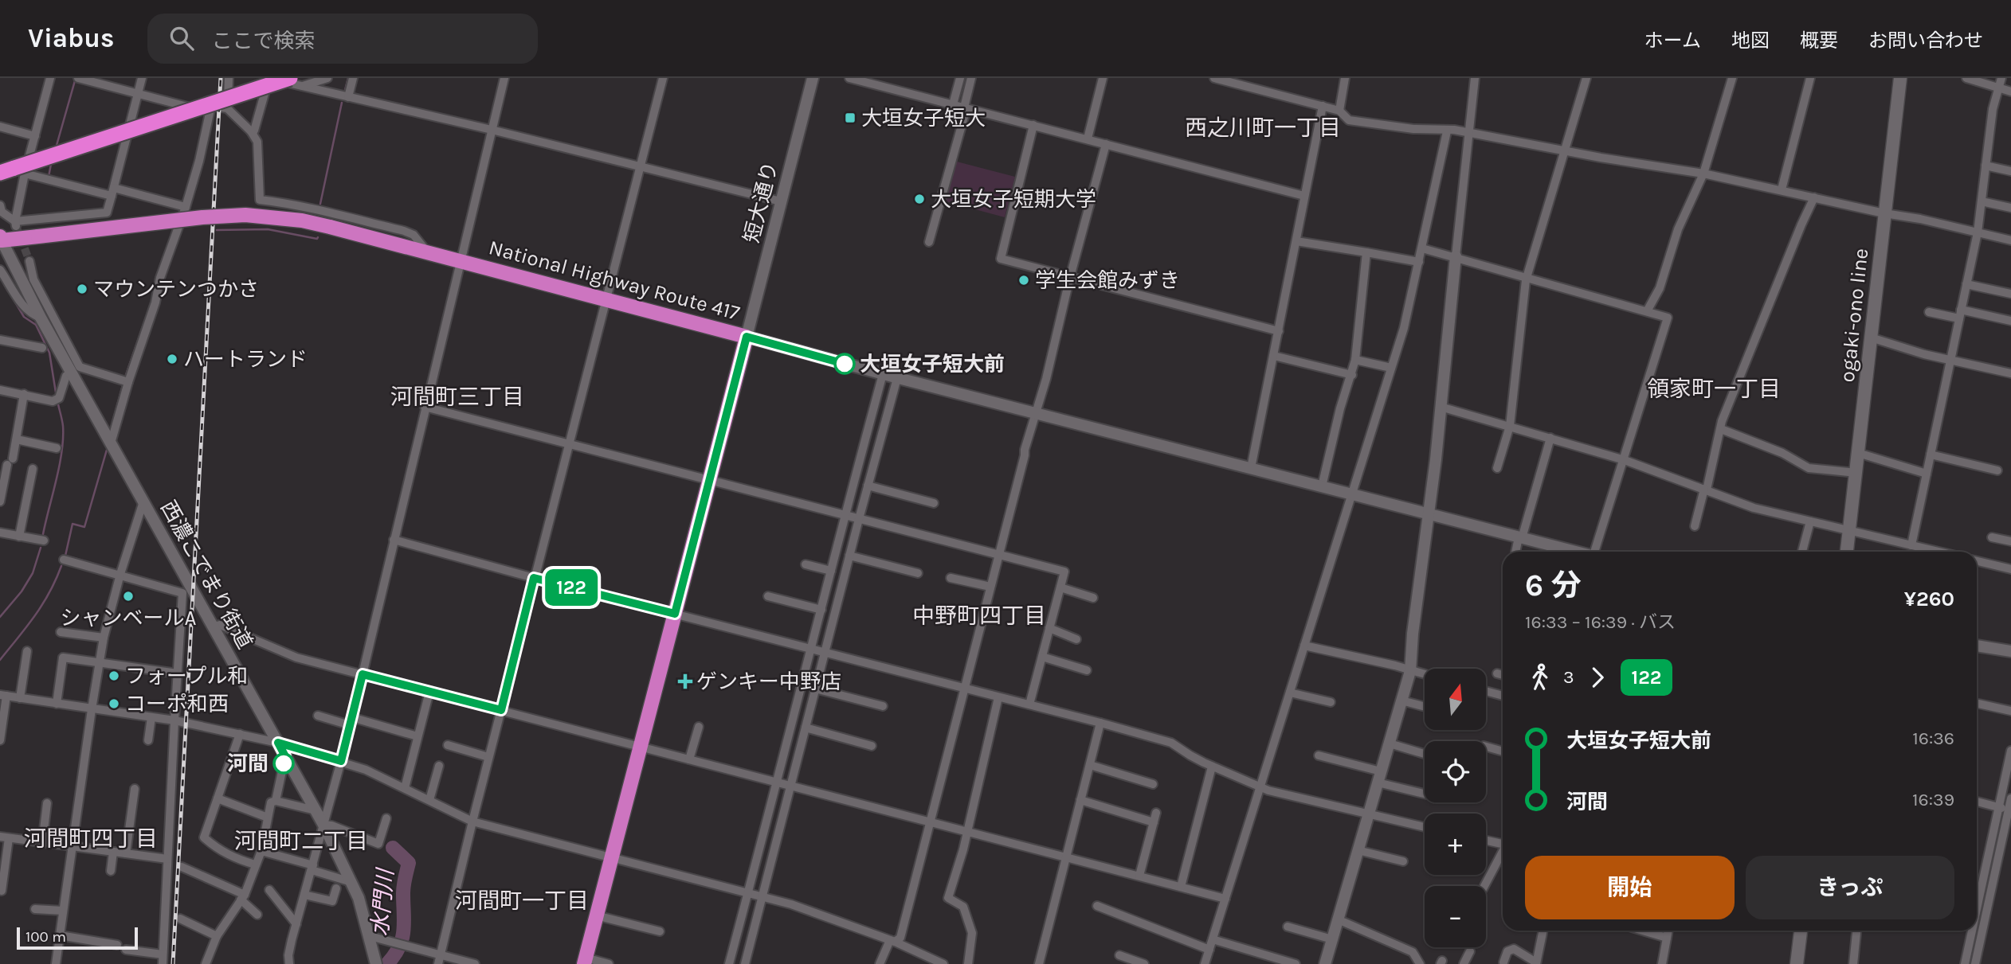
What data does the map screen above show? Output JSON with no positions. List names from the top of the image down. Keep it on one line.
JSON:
{"streets":{"highway":["National Highway Route 417"],"main road":["ogaki-ono line"],"street":["短大通り","西濃こでまり街道"]},"crossings":[["短大通り","National Highway Route 417"],["National Highway Route 417","西濃こでまり街道"]],"districts":["西之川町一丁目","領家町一丁目","河間町三丁目","中野町四丁目","河間町四丁目","河間町二丁目","河間町一丁目"],"water":["水門川"],"places":{"transit":["大垣女子短大"],"other":["大垣女子短期大学","学生会館みずき","マウンテンつかさ","ハートランド","大垣女子短大前","シャンベールA","フォープル和","コーポ和西","河間"],"health":["ゲンキー中野店"]},"lines":["bus line 122"],"scale_bar":"100 m","north":"top","page":{"header":"Viabus","search":"ここで検索","nav":["ホーム","地図","概要","お問い合わせ"],"on_map":"122","heading":["6 分","16:33 – 16:39 · バス","¥260"],"legs":["3","122"],"map_buttons":["+","−"],"list":[{"name":"大垣女子短大前","value":"16:36"},{"name":"河間","value":"16:39"}],"buttons":["開始","きっぷ"],"scale":"100 m"}}
